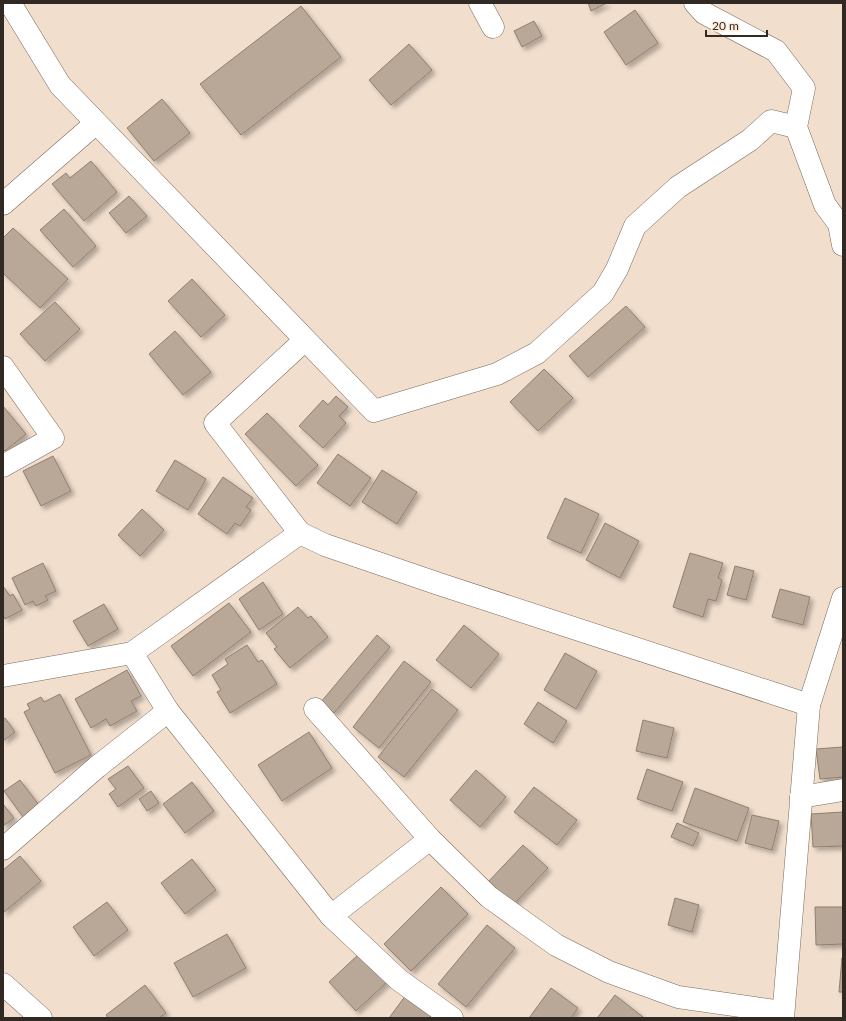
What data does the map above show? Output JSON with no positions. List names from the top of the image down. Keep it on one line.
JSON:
{"scale_bar":"20 m"}
